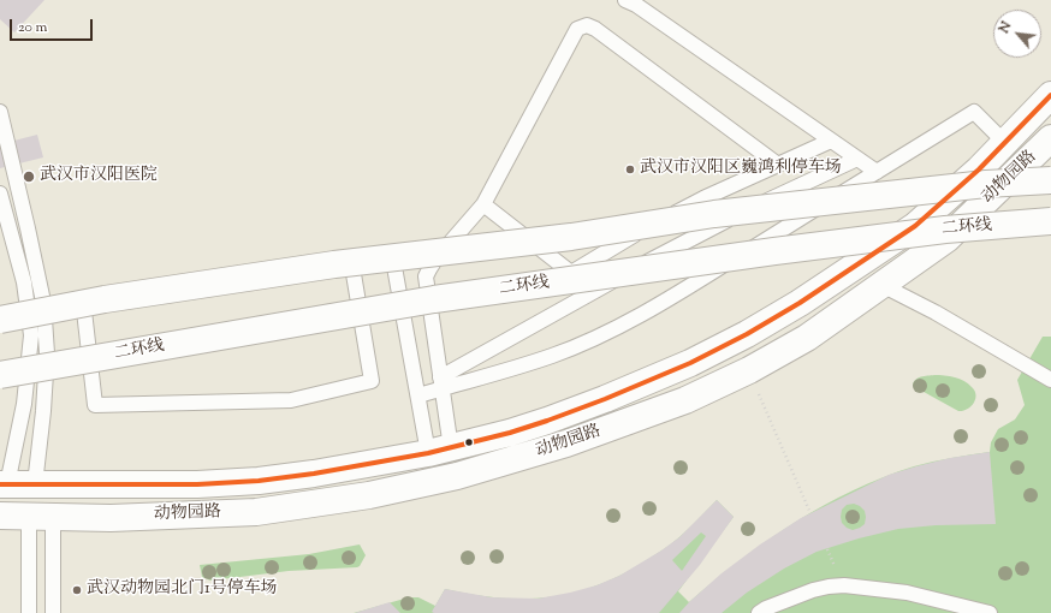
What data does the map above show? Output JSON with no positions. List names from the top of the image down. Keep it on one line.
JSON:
{"streets":{"main road":["动物园路","二环线"]},"places":["武汉市汉阳区巍鸿利停车场","武汉市汉阳医院","武汉动物园北门1号停车场"],"scale_bar":"20 m","north":"top left"}
